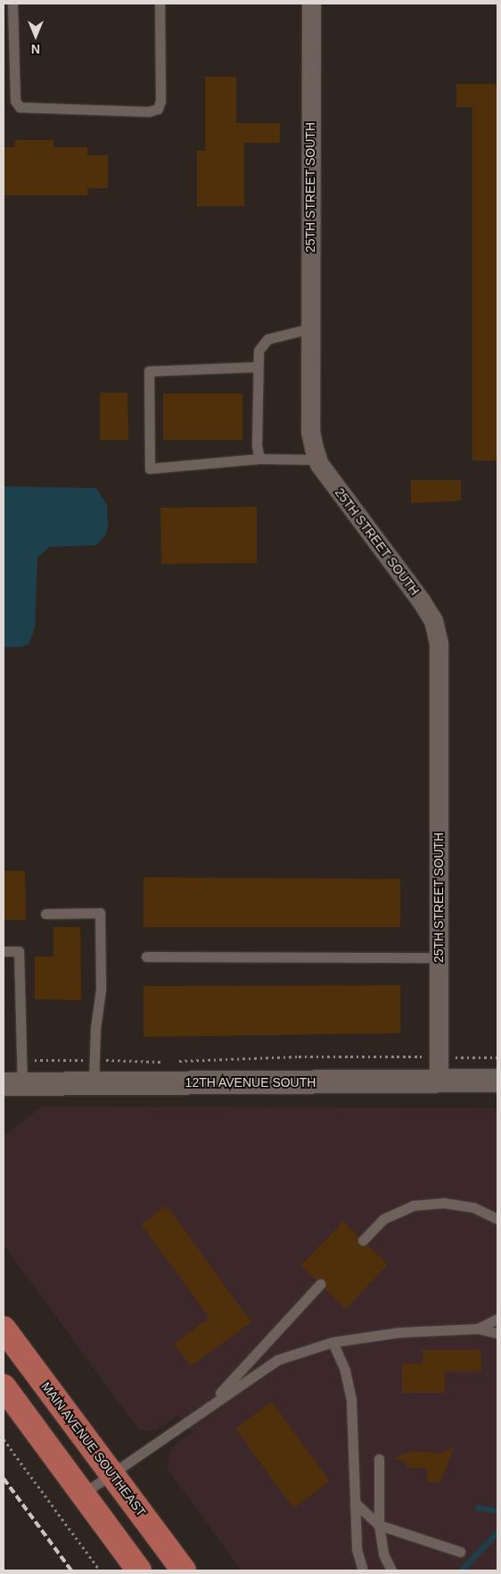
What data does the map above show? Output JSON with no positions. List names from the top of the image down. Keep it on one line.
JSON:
{"streets":{"main road":["MAIN AVENUE SOUTHEAST"],"street":["25TH STREET SOUTH","12TH AVENUE SOUTH"]},"crossings":[["25TH STREET SOUTH","12TH AVENUE SOUTH"]],"north":"bottom"}
